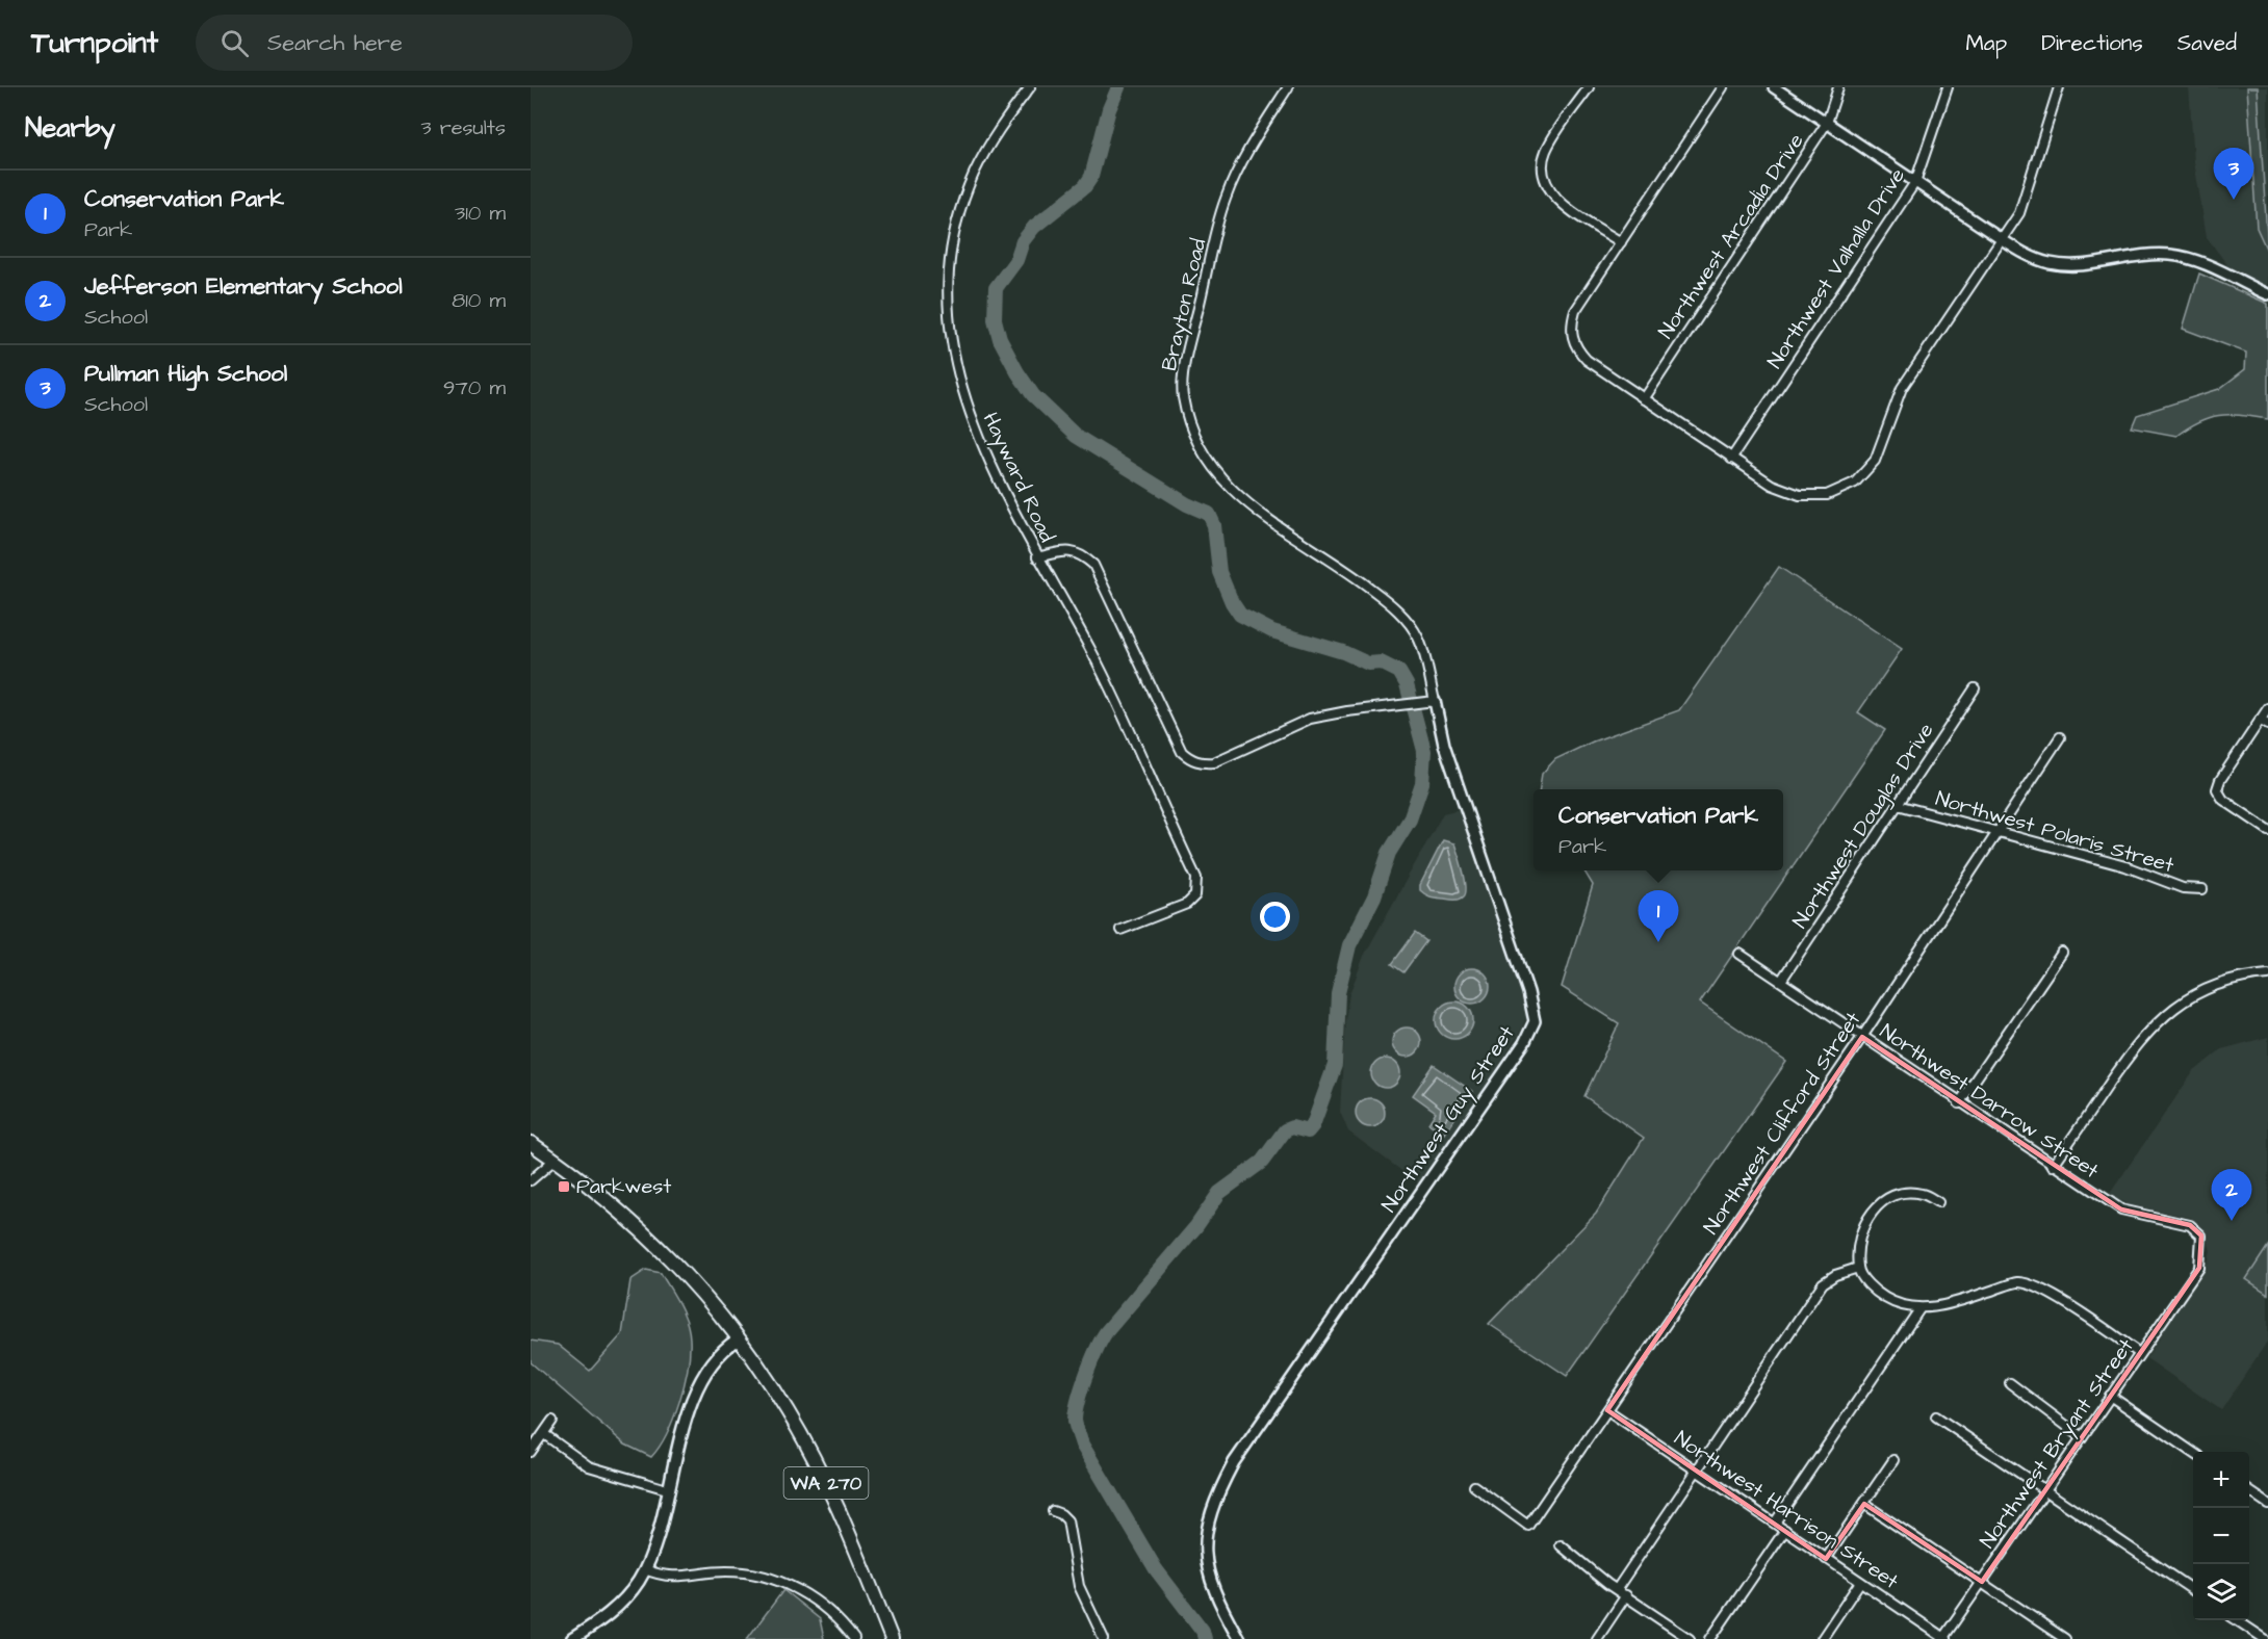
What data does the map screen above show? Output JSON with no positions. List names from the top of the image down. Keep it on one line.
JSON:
{"streets":{"main road":["WA 270"],"street":["Northwest Arcadia Drive","Northwest Valhalla Drive","Brayton Road","Hayward Road","Northwest Douglas Drive","Northwest Polaris Street","Northwest Darrow Street","Northwest Guy Street","Northwest Clifford Street","Northwest Bryant Street","Northwest Harrison Street"]},"crossings":[["Brayton Road","Hayward Road"],["Brayton Road","Northwest Guy Street"],["Hayward Road","Northwest Guy Street"],["Northwest Douglas Drive","Northwest Polaris Street"],["Northwest Douglas Drive","Northwest Darrow Street"],["Northwest Polaris Street","Northwest Clifford Street"],["Northwest Darrow Street","Northwest Clifford Street"],["Northwest Darrow Street","Northwest Bryant Street"],["Northwest Clifford Street","Northwest Harrison Street"],["Northwest Bryant Street","Northwest Harrison Street"]],"places":{"transit":["Parkwest"]},"page":{"header":"Turnpoint","search":"Search here","nav":["Map","Directions","Saved"],"heading":["Nearby","3 results"],"pins":["3","1","2"],"list":[{"mark":"1","name":"Conservation Park","note":"Park","value":"310 m"},{"mark":"2","name":"Jefferson Elementary School","note":"School","value":"810 m"},{"mark":"3","name":"Pullman High School","note":"School","value":"970 m"}],"popup":["Conservation Park","Park"],"map_buttons":["+","−"]}}
